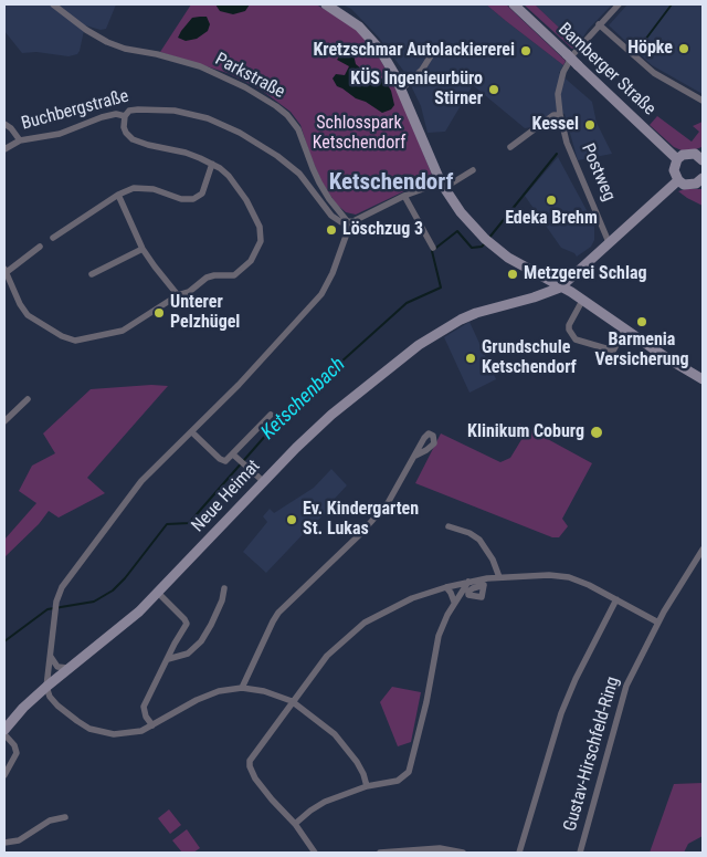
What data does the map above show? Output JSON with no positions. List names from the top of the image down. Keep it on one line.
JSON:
{"streets":{"street":["Bamberger Straße","Parkstraße","Buchbergstraße","Postweg","Neue Heimat","Gustav-Hirschfeld-Ring"]},"crossings":[["Parkstraße","Buchbergstraße"]],"districts":["Ketschendorf"],"water":["Ketschenbach"],"parks":["Schlosspark Ketschendorf"],"places":["Höpke","Kretzschmar Autolackiererei","KÜS Ingenieurbüro Stirner","Kessel","Edeka Brehm","Löschzug 3","Metzgerei Schlag","Unterer Pelzhügel","Barmenia Versicherung","Grundschule Ketschendorf","Klinikum Coburg","Ev. Kindergarten St. Lukas"]}
